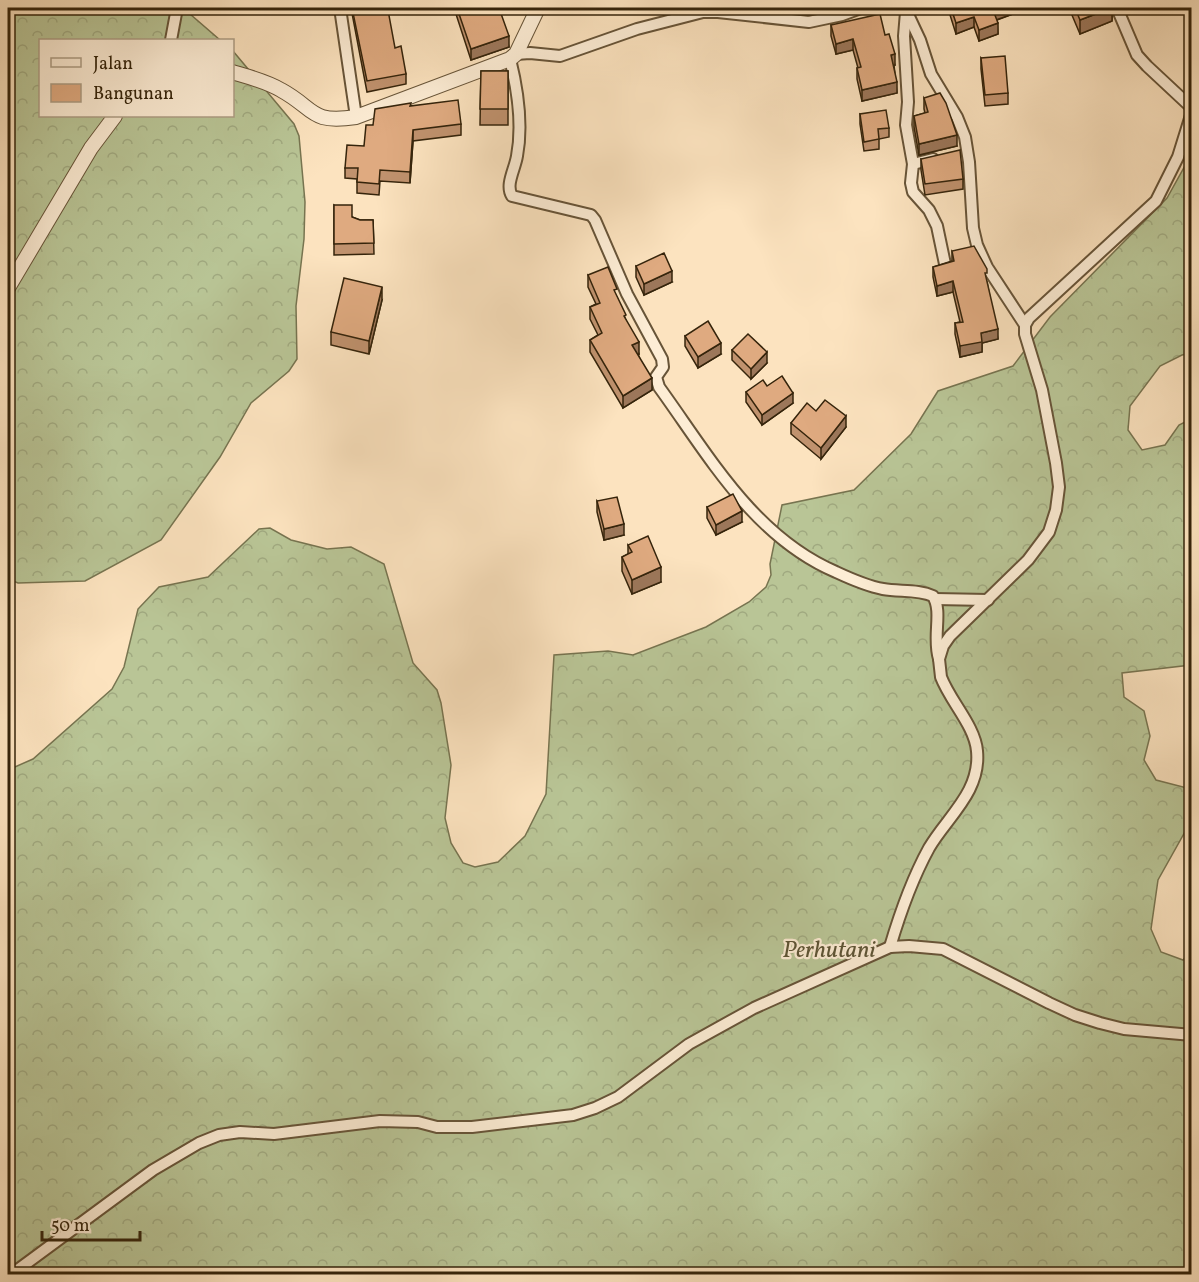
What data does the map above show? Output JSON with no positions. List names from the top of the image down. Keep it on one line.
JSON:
{"parks":["Perhutani"],"legend":["Jalan","Bangunan"],"scale_bar":"50 m"}
